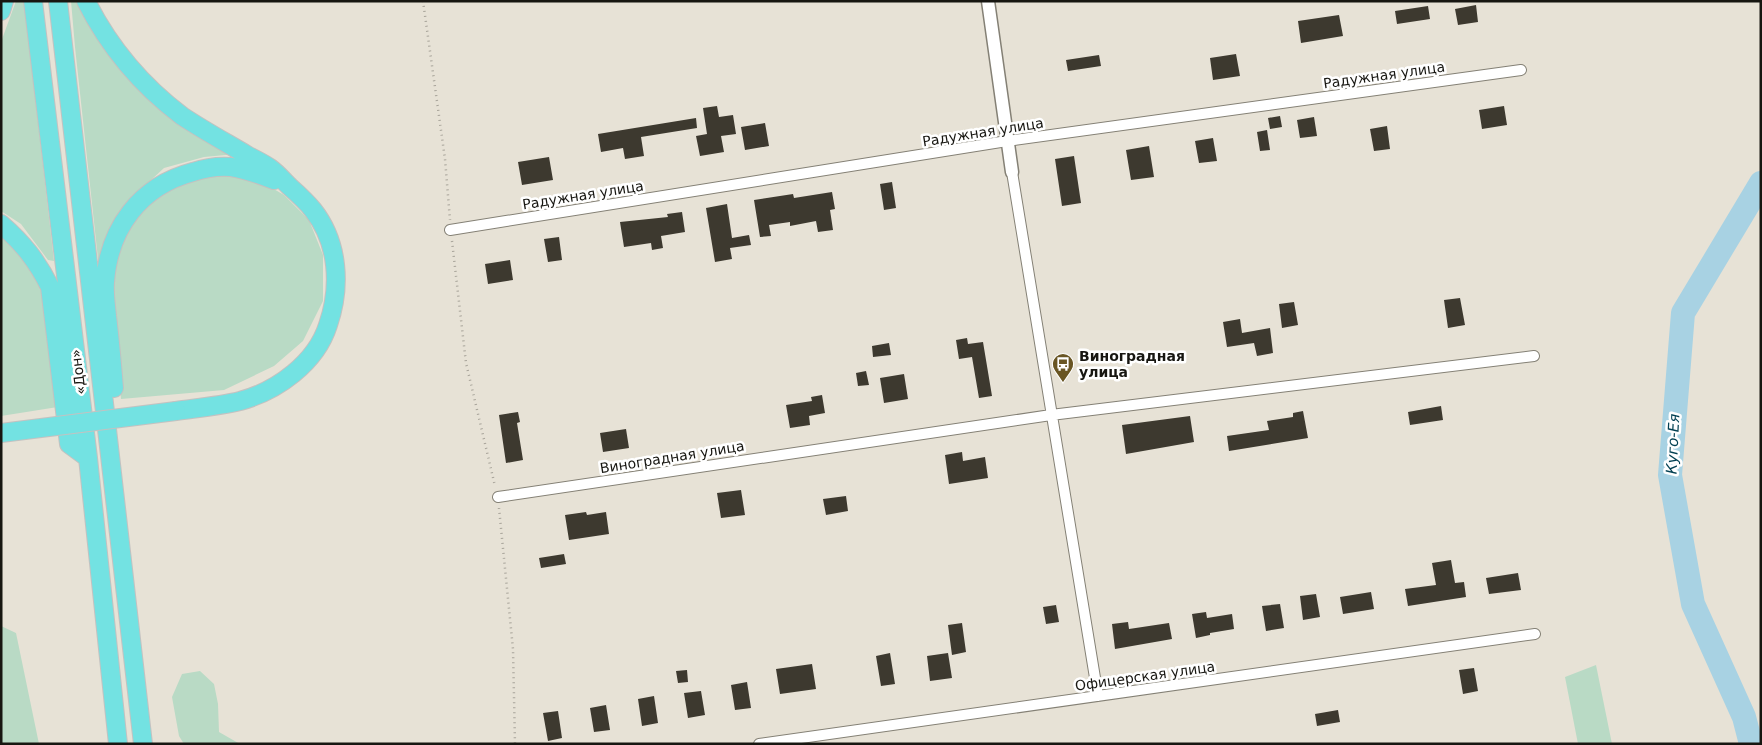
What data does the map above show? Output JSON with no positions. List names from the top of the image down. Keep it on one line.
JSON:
{"streets":{"highway":["«Дон»"],"street":["Радужная улица","Виноградная улица","Офицерская улица"]},"water":["Куго-Ея"],"places":{"bus stop":["Виноградная улица"]}}
